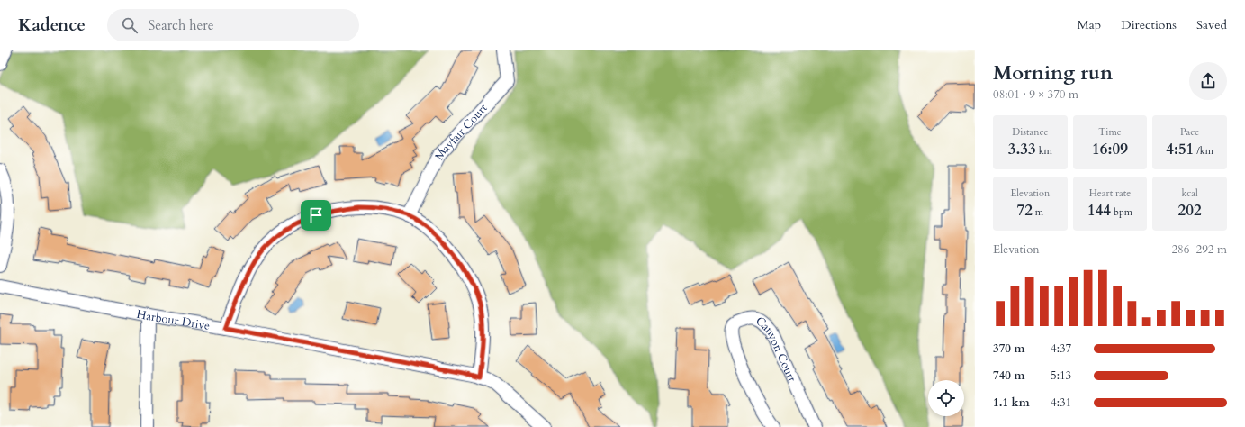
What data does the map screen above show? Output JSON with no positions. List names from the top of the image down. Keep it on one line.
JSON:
{"streets":{"street":["Mayfair Court","Harbour Drive","Canyon Court"]},"page":{"header":"Kadence","search":"Search here","nav":["Map","Directions","Saved"],"heading":["Morning run","08:01 · 9 × 370 m"],"stats":[["Distance","3.33 km"],["Time","16:09"],["Pace","4:51 /km"],["Elevation","72 m"],["Heart rate","144 bpm"],["kcal","202"]],"chart":["Elevation","286–292 m"],"list":[{"name":"370 m","note":"4:37"},{"name":"740 m","note":"5:13"},{"name":"1.1 km","note":"4:31"}]}}
